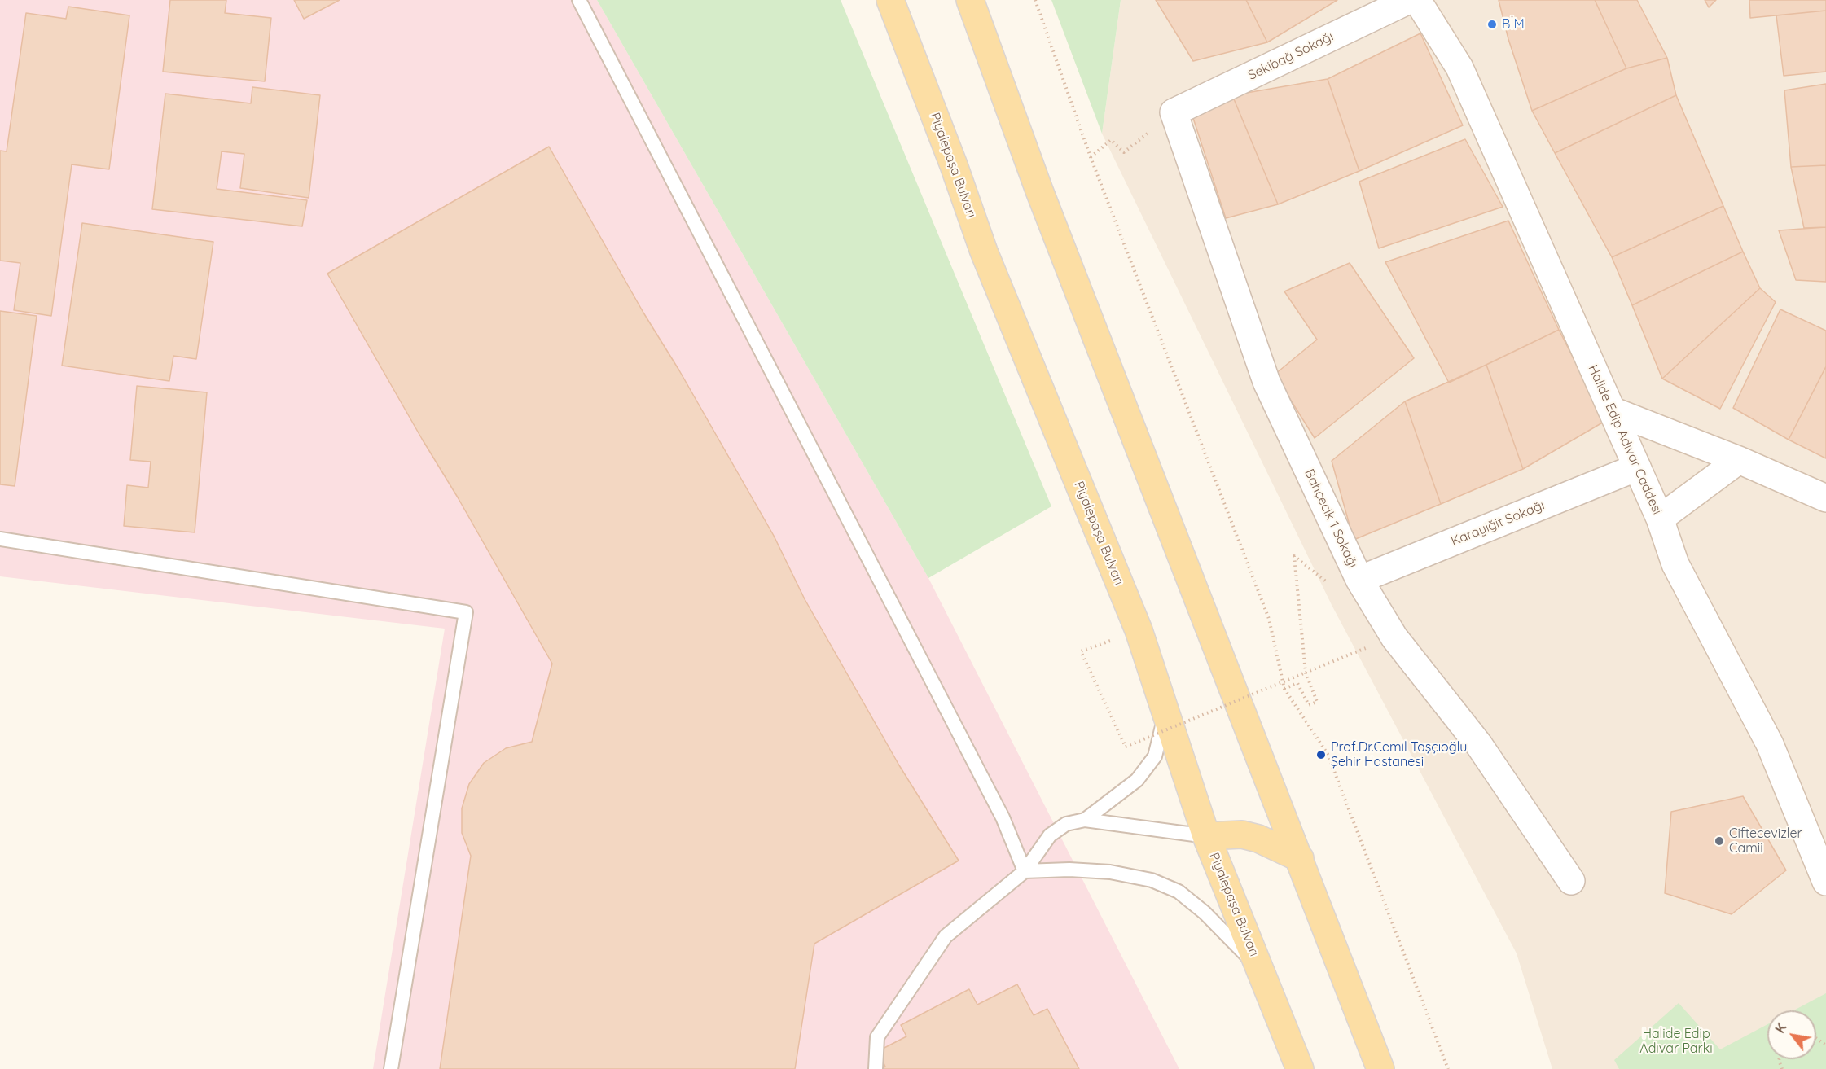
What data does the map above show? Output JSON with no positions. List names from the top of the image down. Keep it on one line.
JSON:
{"streets":{"main road":["Piyalepaşa Bulvarı"],"street":["Sekibağ Sokağı","Halide Edip Adıvar Caddesi","Bahçecik 1 Sokağı","Karayiğit Sokağı"]},"crossings":[["Sekibağ Sokağı","Bahçecik 1 Sokağı"],["Halide Edip Adıvar Caddesi","Karayiğit Sokağı"],["Bahçecik 1 Sokağı","Karayiğit Sokağı"]],"parks":["Halide Edip Adıvar Parkı"],"places":["BİM","Prof.Dr.Cemil Taşçıoğlu Şehir Hastanesi","Ciftecevizler Camii"],"north":"top left"}
